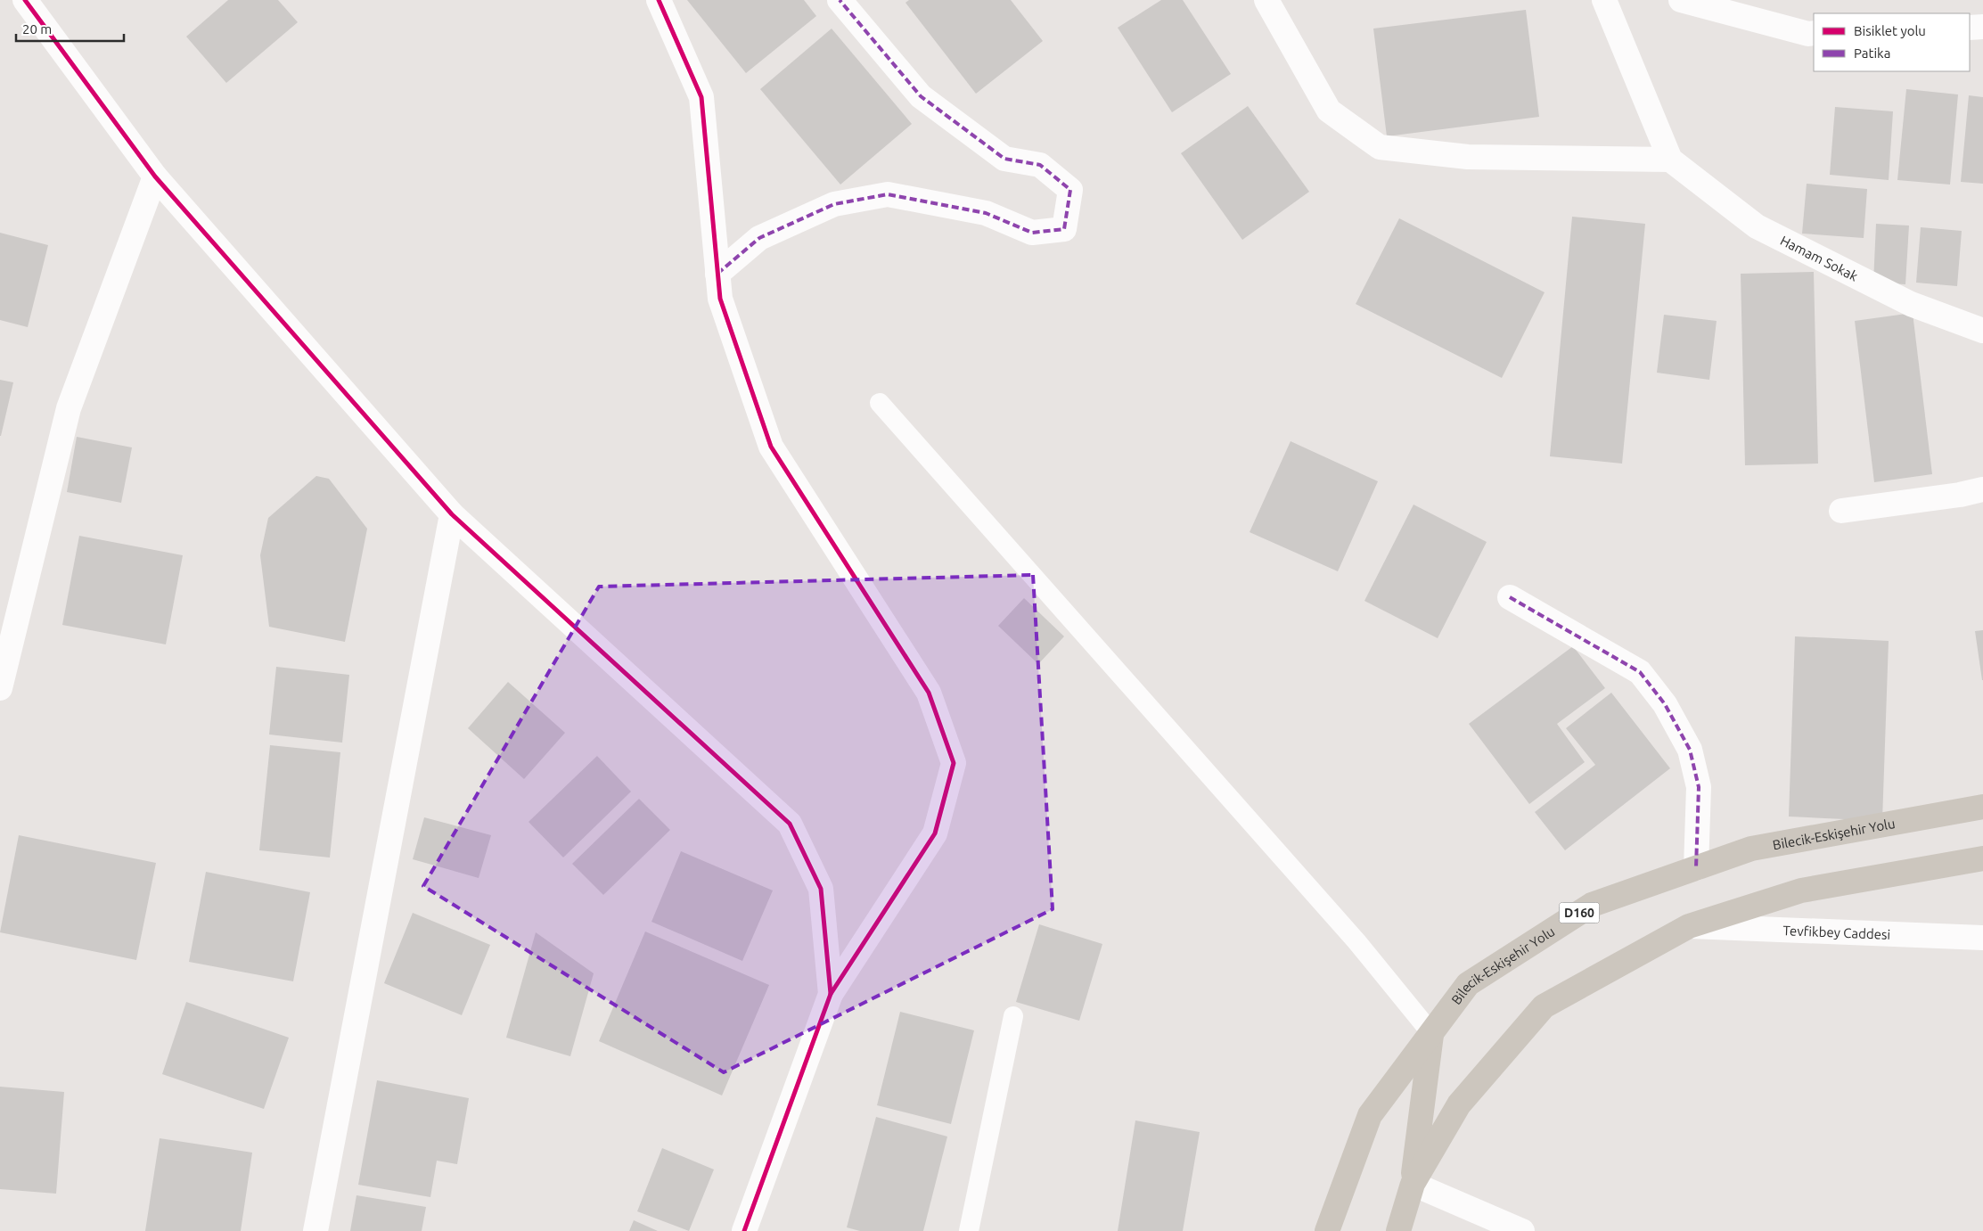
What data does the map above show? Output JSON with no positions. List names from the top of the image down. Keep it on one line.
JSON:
{"streets":{"main road":["Bilecik-Eskişehir Yolu","D160"],"street":["Hamam Sokak","Tevfikbey Caddesi"]},"legend":["Bisiklet yolu","Patika"],"scale_bar":"20 m"}
